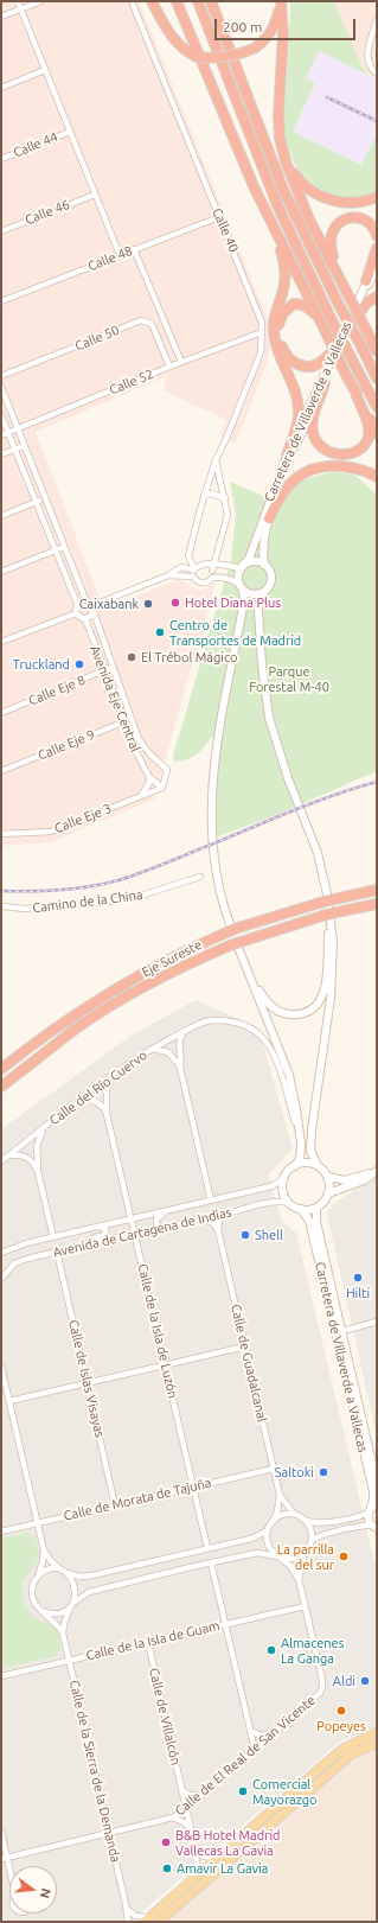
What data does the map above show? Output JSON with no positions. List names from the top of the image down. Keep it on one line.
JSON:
{"streets":{"highway":["Eje Sureste"],"main road":["Carretera de Villaverde a Vallecas"],"street":["Calle 44","Calle 46","Calle 40","Calle 48","Calle 50","Calle 52","Calle Eje 8","Avenida Eje Central","Calle Eje 9","Calle Eje 3","Camino de la China","Calle del Río Cuervo","Avenida de Cartagena de Indias","Calle de la Isla de Luzón","Calle de Guadalcanal","Calle de Islas Visayas","Calle de Morata de Tajuña","Calle de la Isla de Guam","Calle de Villalcón","Calle de El Real de San Vicente","Calle de la Sierra de la Demanda"]},"crossings":[["Calle 40","Calle 48"],["Calle 40","Calle 52"],["Calle 50","Calle 52"],["Carretera de Villaverde a Vallecas","Avenida de Cartagena de Indias"],["Calle Eje 8","Avenida Eje Central"],["Avenida Eje Central","Calle Eje 9"],["Avenida Eje Central","Calle Eje 3"],["Calle del Río Cuervo","Calle de la Isla de Luzón"],["Avenida de Cartagena de Indias","Calle de la Isla de Luzón"],["Avenida de Cartagena de Indias","Calle de Islas Visayas"],["Calle de la Isla de Luzón","Calle de Morata de Tajuña"],["Calle de Guadalcanal","Calle de Morata de Tajuña"],["Calle de Guadalcanal","Calle de El Real de San Vicente"],["Calle de Islas Visayas","Calle de Morata de Tajuña"],["Calle de la Isla de Guam","Calle de Villalcón"],["Calle de la Isla de Guam","Calle de El Real de San Vicente"],["Calle de la Isla de Guam","Calle de la Sierra de la Demanda"],["Calle de Villalcón","Calle de El Real de San Vicente"],["Calle de El Real de San Vicente","Calle de la Sierra de la Demanda"]],"parks":["Parque Forestal M-40"],"places":["Hotel Diana Plus","Caixabank","Centro de Transportes de Madrid","El Trébol Mágico","Truckland","Shell","Hilti","Saltoki","La parrilla del sur","Almacenes La Ganga","Aldi","Popeyes","Comercial Mayorazgo","B&B Hotel Madrid Vallecas La Gavia","Amavir La Gavia"],"scale_bar":"200 m","north":"right"}
